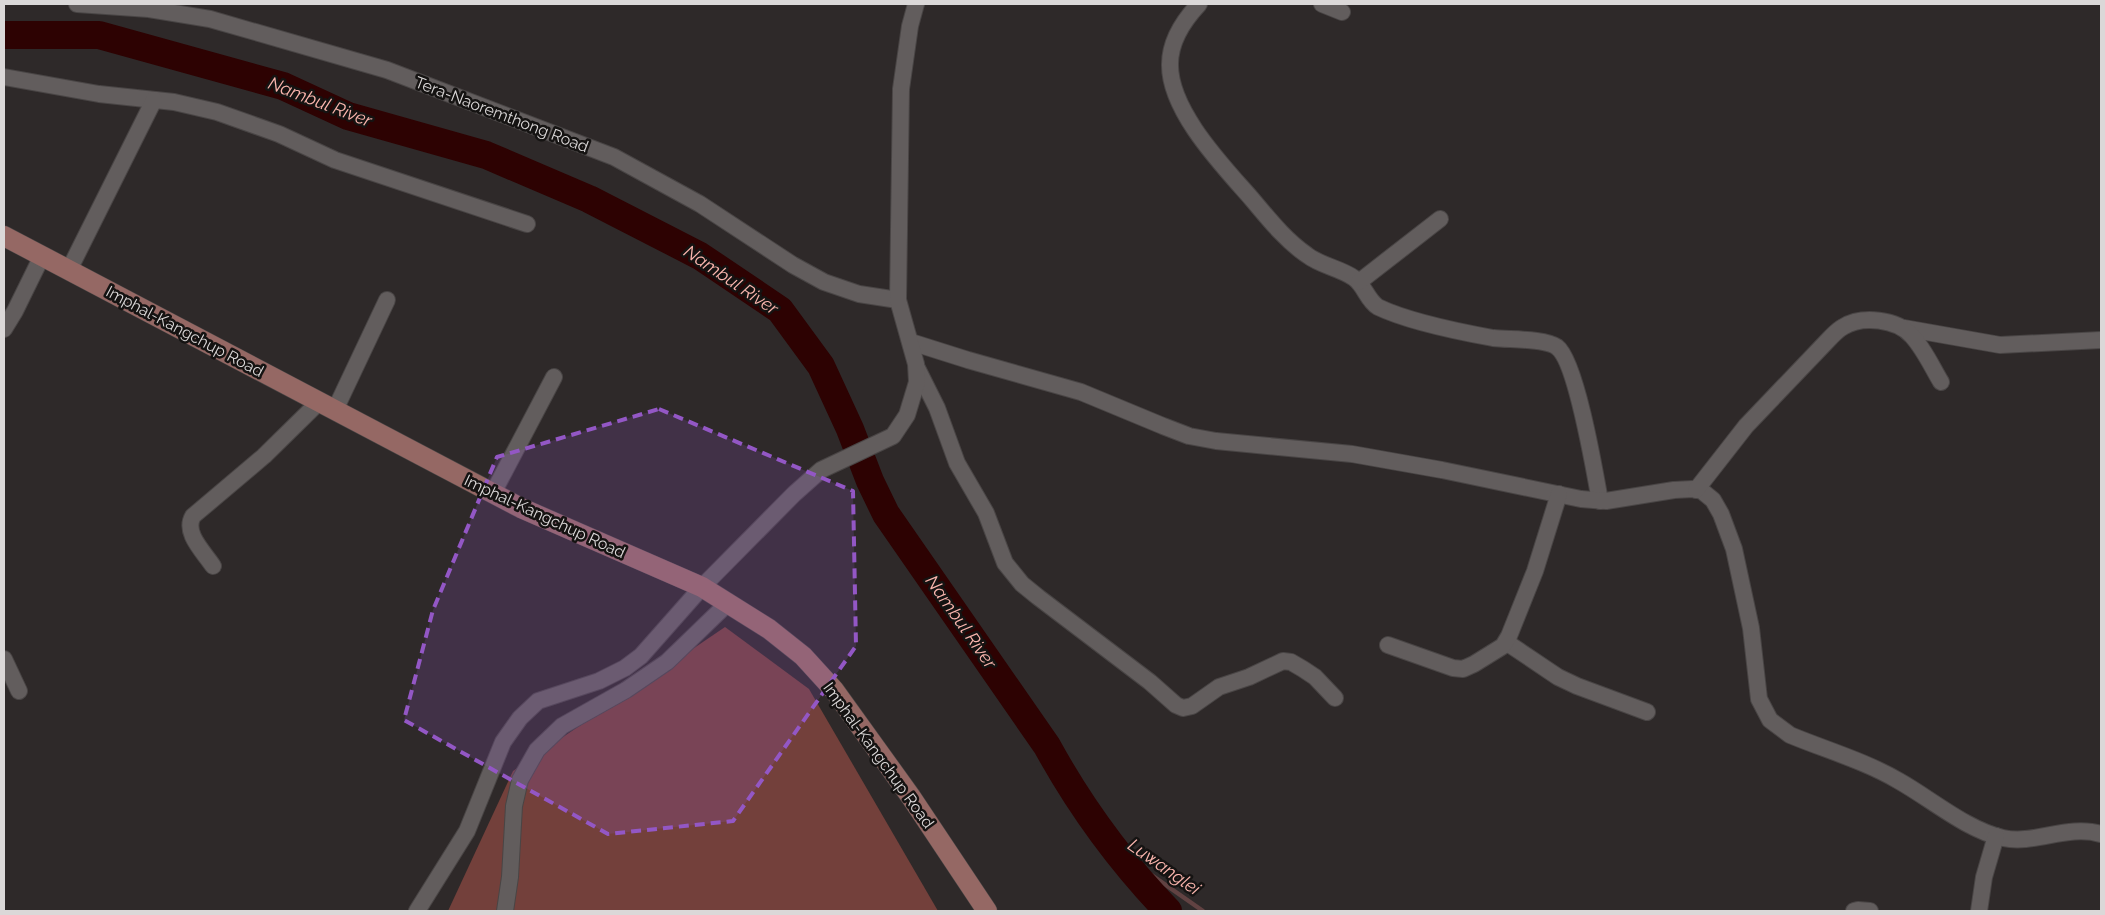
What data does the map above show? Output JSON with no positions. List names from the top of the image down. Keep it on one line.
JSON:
{"streets":{"main road":["Imphal-Kangchup Road"],"street":["Tera-Naoremthong Road"]},"water":["Nambul River","Luwanglei"]}
